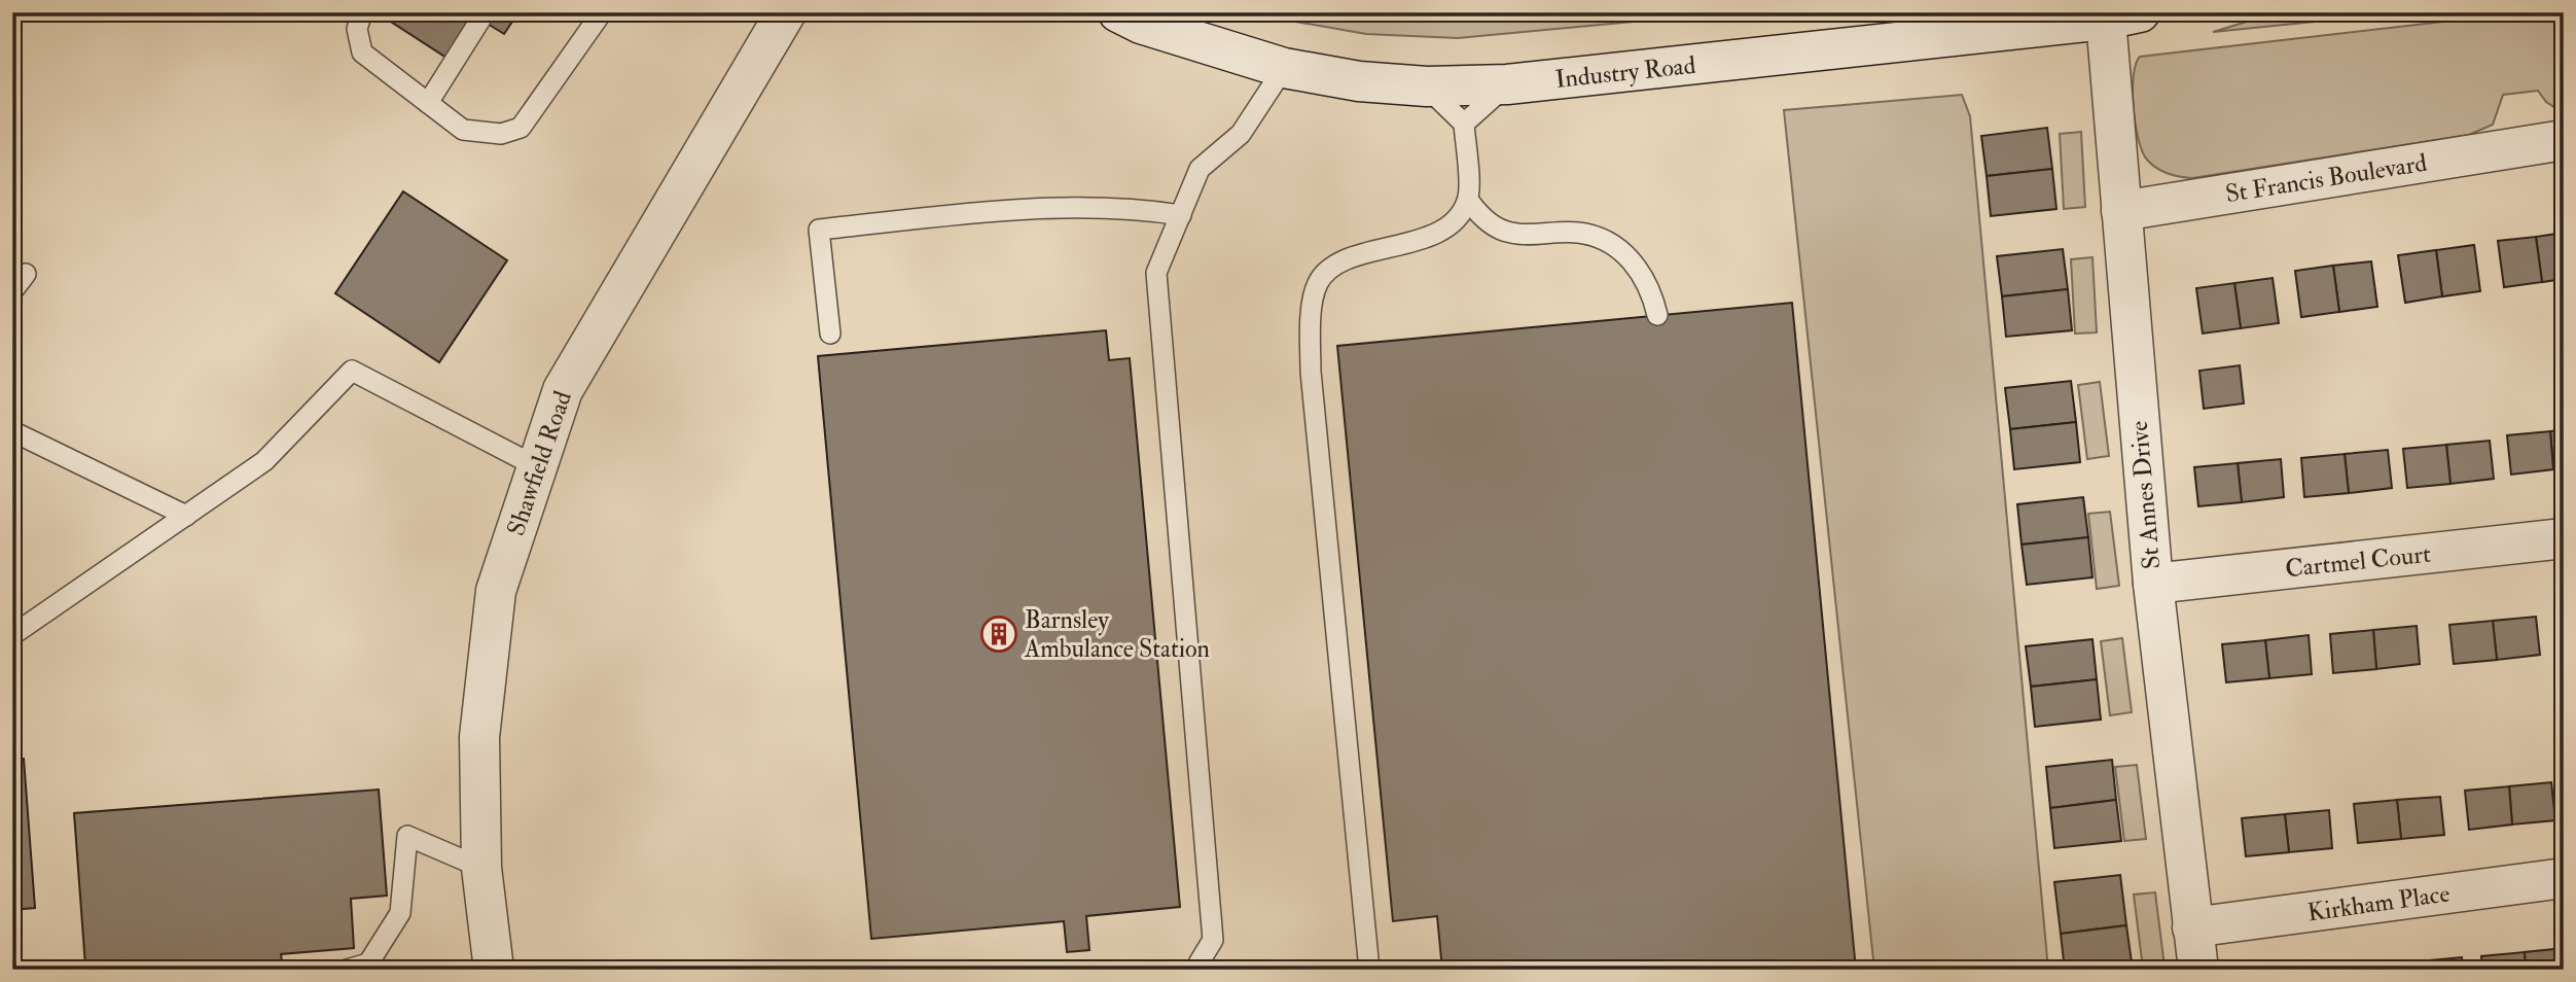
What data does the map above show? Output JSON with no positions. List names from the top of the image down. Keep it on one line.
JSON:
{"streets":{"street":["Industry Road","St Francis Boulevard","Shawfield Road","St Annes Drive","Cartmel Court","Kirkham Place"]},"crossings":[["Industry Road","St Annes Drive"],["St Francis Boulevard","St Annes Drive"],["St Annes Drive","Cartmel Court"],["St Annes Drive","Kirkham Place"]],"places":{"building":["Barnsley Ambulance Station"]}}
